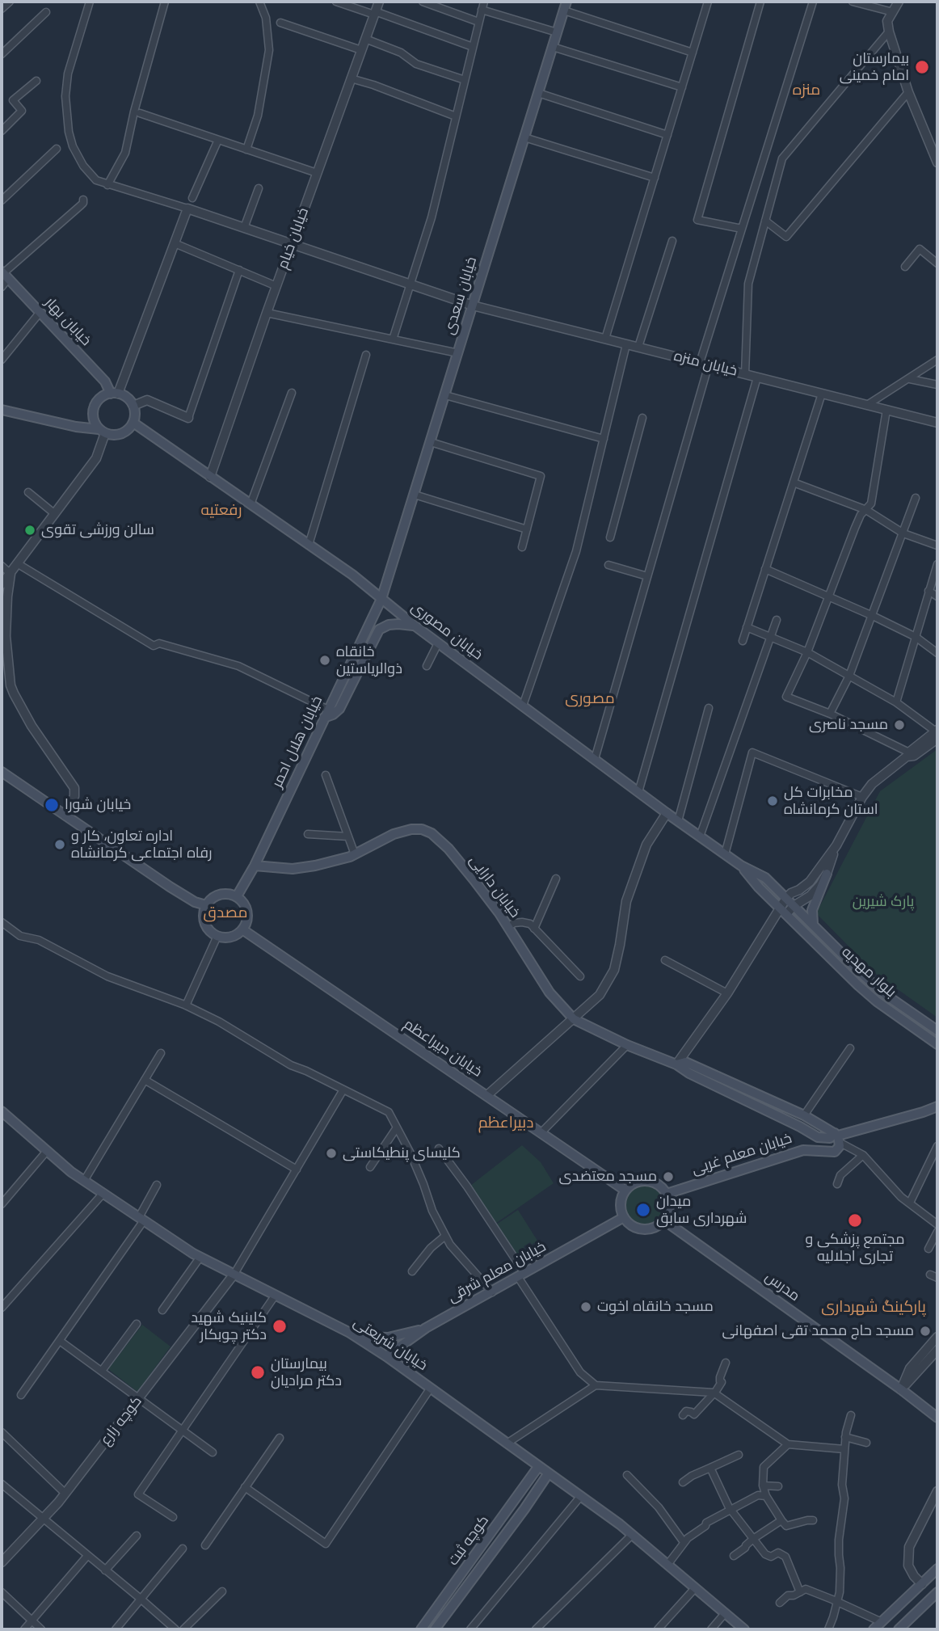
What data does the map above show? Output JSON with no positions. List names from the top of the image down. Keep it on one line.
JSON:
{"streets":{"main road":["خیابان سعدی","خیابان بهار","خیابان مصوری","خیابان هلال احمر","خیابان دارایی","بلوار مهدیه","خیابان دبیراعظم","خیابان معلم غربی","خیابان معلم شرقی","مدرس","خیابان شریعتی","کوچه ثبت"],"street":["خیابان خیام","خیابان منزه","کوچه زارع"]},"crossings":[["خیابان خیام","خیابان منزه"],["خیابان خیام","خیابان مصوری"],["خیابان سعدی","خیابان منزه"],["خیابان سعدی","خیابان مصوری"],["خیابان سعدی","خیابان هلال احمر"],["خیابان بهار","خیابان مصوری"],["خیابان مصوری","خیابان هلال احمر"],["خیابان مصوری","بلوار مهدیه"],["خیابان هلال احمر","خیابان دارایی"],["خیابان هلال احمر","خیابان دبیراعظم"],["خیابان دارایی","خیابان معلم غربی"],["خیابان دبیراعظم","خیابان معلم غربی"],["خیابان دبیراعظم","خیابان معلم شرقی"],["خیابان دبیراعظم","مدرس"],["خیابان معلم غربی","خیابان معلم شرقی"],["خیابان معلم غربی","مدرس"],["خیابان معلم شرقی","مدرس"],["خیابان معلم شرقی","خیابان شریعتی"],["خیابان شریعتی","کوچه زارع"],["خیابان شریعتی","کوچه ثبت"]],"districts":["منزه","رفعتیه","مصوری","مصدق","دبیراعظم","پارکینگ شهرداری"],"parks":["پارک شیرین"],"places":["بیمارستان امام خمینی","سالن ورزشی تقوی","خانقاه ذوالریاستین","مسجد ناصری","مخابرات کل استان کرمانشاه","خیابان شورا","اداره تعاون، کار و رفاه اجتماعی کرمانشاه","کلیسای پنطیکاستی","مسجد معتضدی","میدان شهرداری سابق","مجتمع پزشکی و تجاری اجلالیه","مسجد خانقاه اخوت","کلینیک شهید دکتر چوبکار","مسجد حاج محمد تقی اصفهانی","بیمارستان دکتر مرادیان"]}
